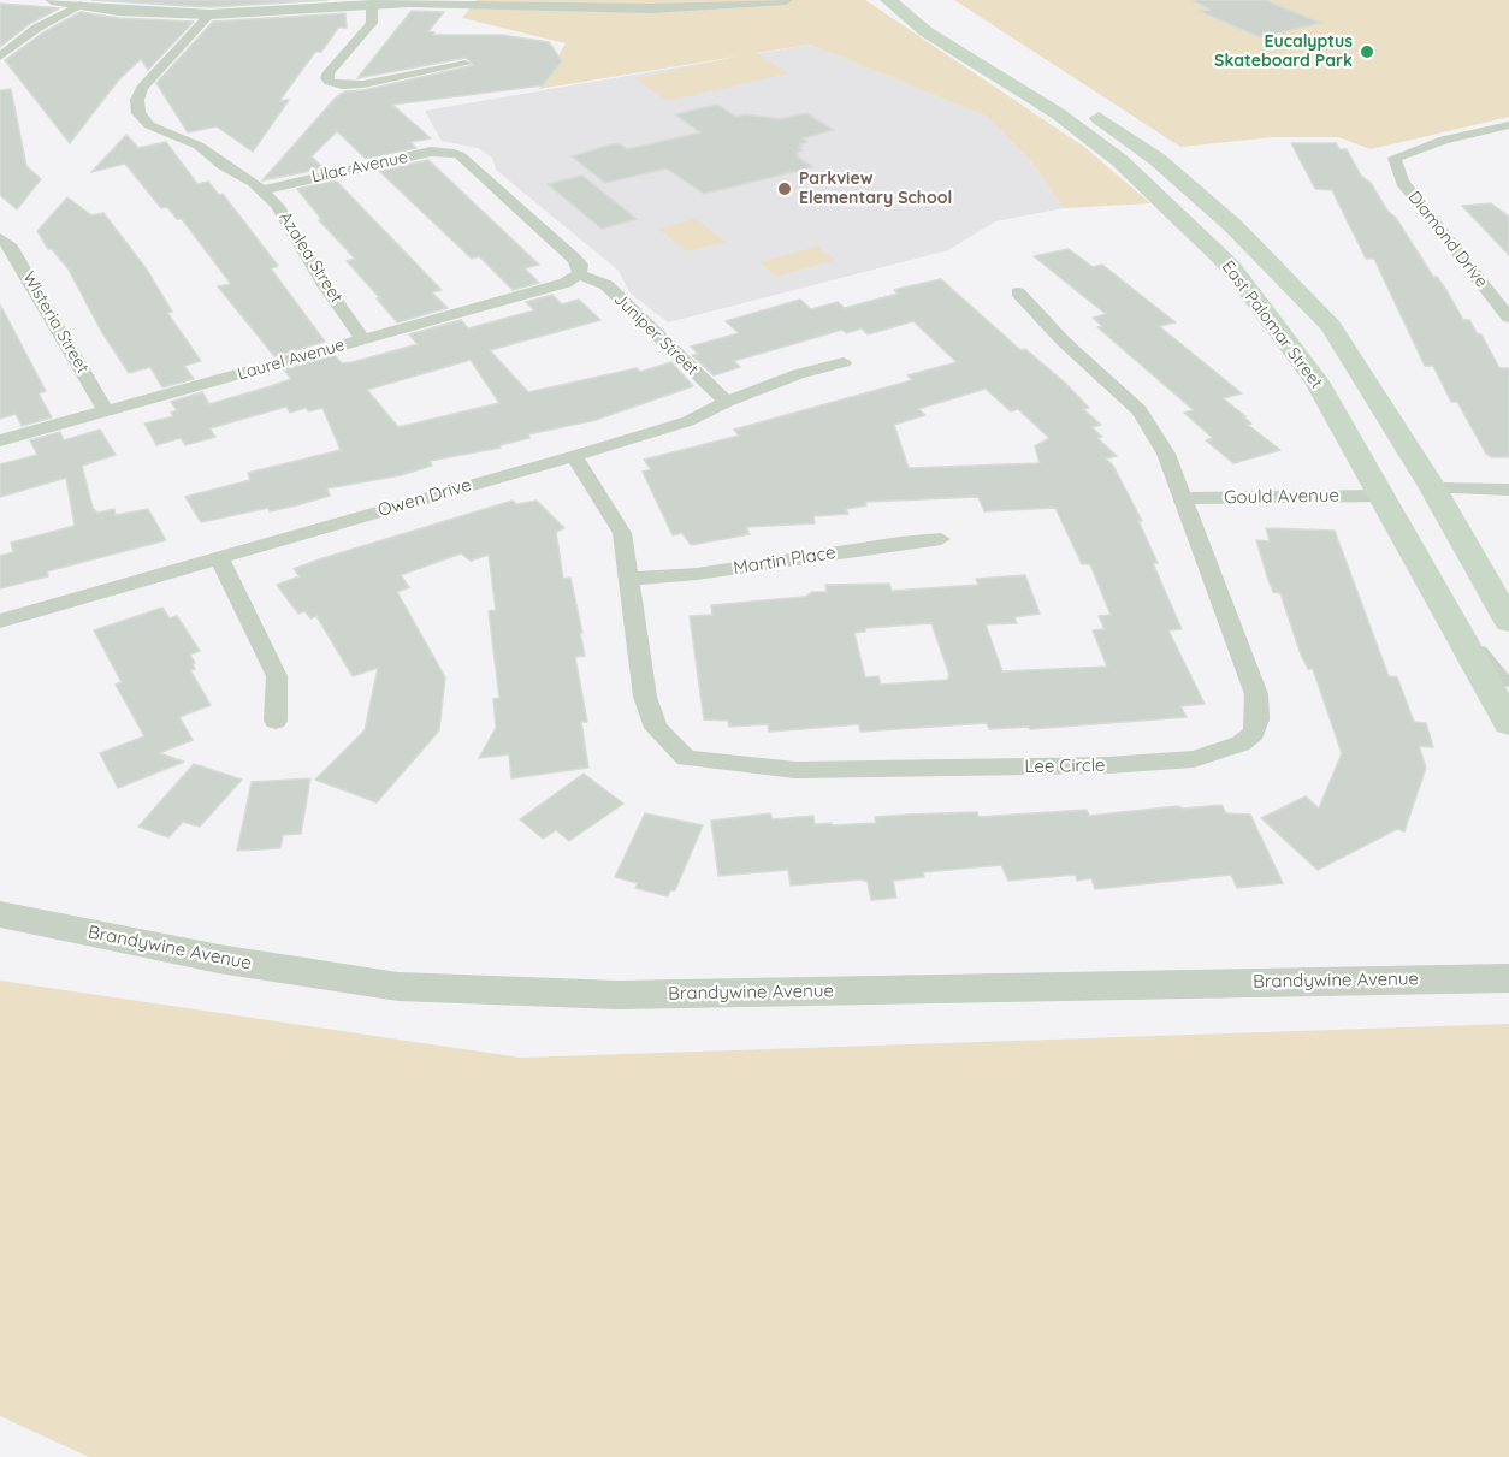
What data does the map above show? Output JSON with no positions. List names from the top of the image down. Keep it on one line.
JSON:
{"streets":{"main road":["East Palomar Street"],"street":["Lilac Avenue","Diamond Drive","Azalea Street","Wisteria Street","Juniper Street","Laurel Avenue","Gould Avenue","Owen Drive","Martin Place","Lee Circle","Brandywine Avenue"]},"crossings":[["Lilac Avenue","Azalea Street"],["Lilac Avenue","Juniper Street"],["Lilac Avenue","Laurel Avenue"],["Azalea Street","Laurel Avenue"],["Wisteria Street","Laurel Avenue"],["East Palomar Street","Gould Avenue"],["Juniper Street","Laurel Avenue"],["Juniper Street","Owen Drive"],["Gould Avenue","Lee Circle"],["Owen Drive","Lee Circle"],["Martin Place","Lee Circle"]],"places":["Eucalyptus Skateboard Park","Parkview Elementary School"]}
